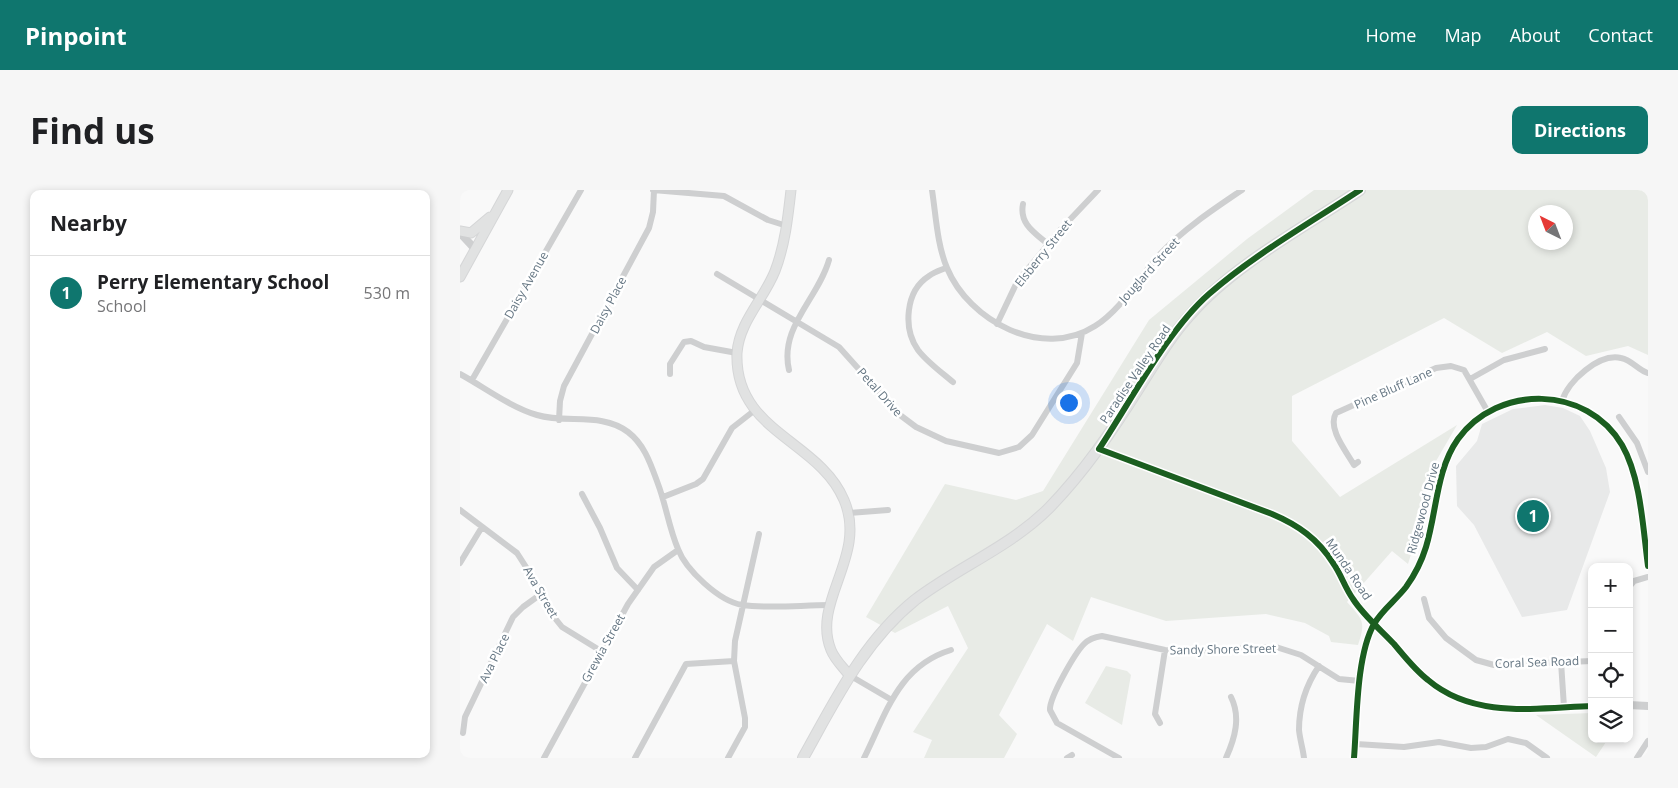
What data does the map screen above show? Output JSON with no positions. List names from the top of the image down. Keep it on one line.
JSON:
{"streets":{"main road":["Paradise Valley Road"],"street":["Elsberry Street","Jouglard Street","Daisy Avenue","Daisy Place","Pine Bluff Lane","Petal Drive","Ridgewood Drive","Munda Road","Ava Street","Grewia Street","Sandy Shore Street","Ava Place","Coral Sea Road"]},"crossings":[["Elsberry Street","Jouglard Street"],["Jouglard Street","Petal Drive"],["Paradise Valley Road","Munda Road"],["Ridgewood Drive","Munda Road"],["Ridgewood Drive","Sandy Shore Street"],["Ava Street","Grewia Street"],["Ava Street","Ava Place"]],"north":"top left","page":{"header":"Pinpoint","nav":["Home","Map","About","Contact"],"buttons":"Directions","title":"Find us","heading":"Nearby","list":[{"mark":"1","name":"Perry Elementary School","note":"School","value":"530 m"}],"pins":"1","map_buttons":["+","−"]}}
